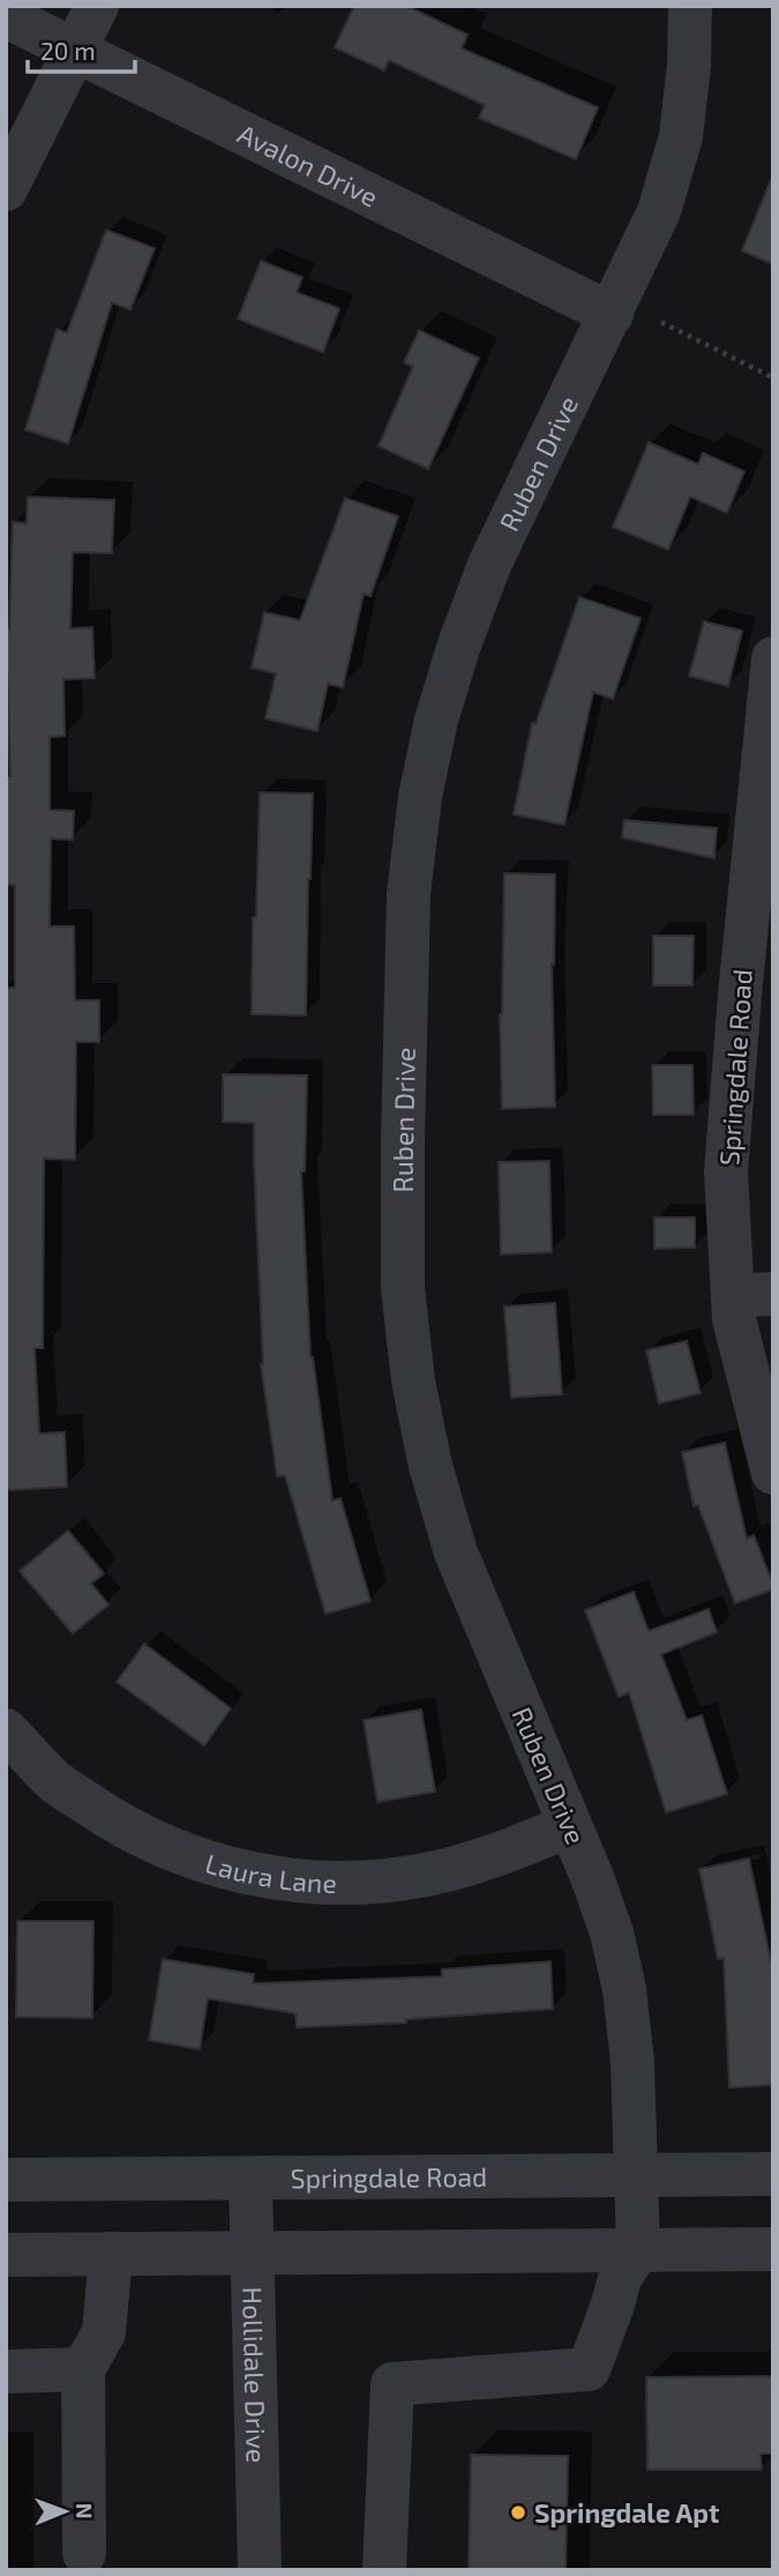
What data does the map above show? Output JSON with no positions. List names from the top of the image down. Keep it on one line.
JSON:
{"streets":{"street":["Avalon Drive","Ruben Drive","Springdale Road","Laura Lane","Hollidale Drive"]},"crossings":[["Avalon Drive","Ruben Drive"],["Ruben Drive","Springdale Road"],["Ruben Drive","Laura Lane"],["Springdale Road","Hollidale Drive"]],"places":["Springdale Apt"],"scale_bar":"20 m","north":"right"}
